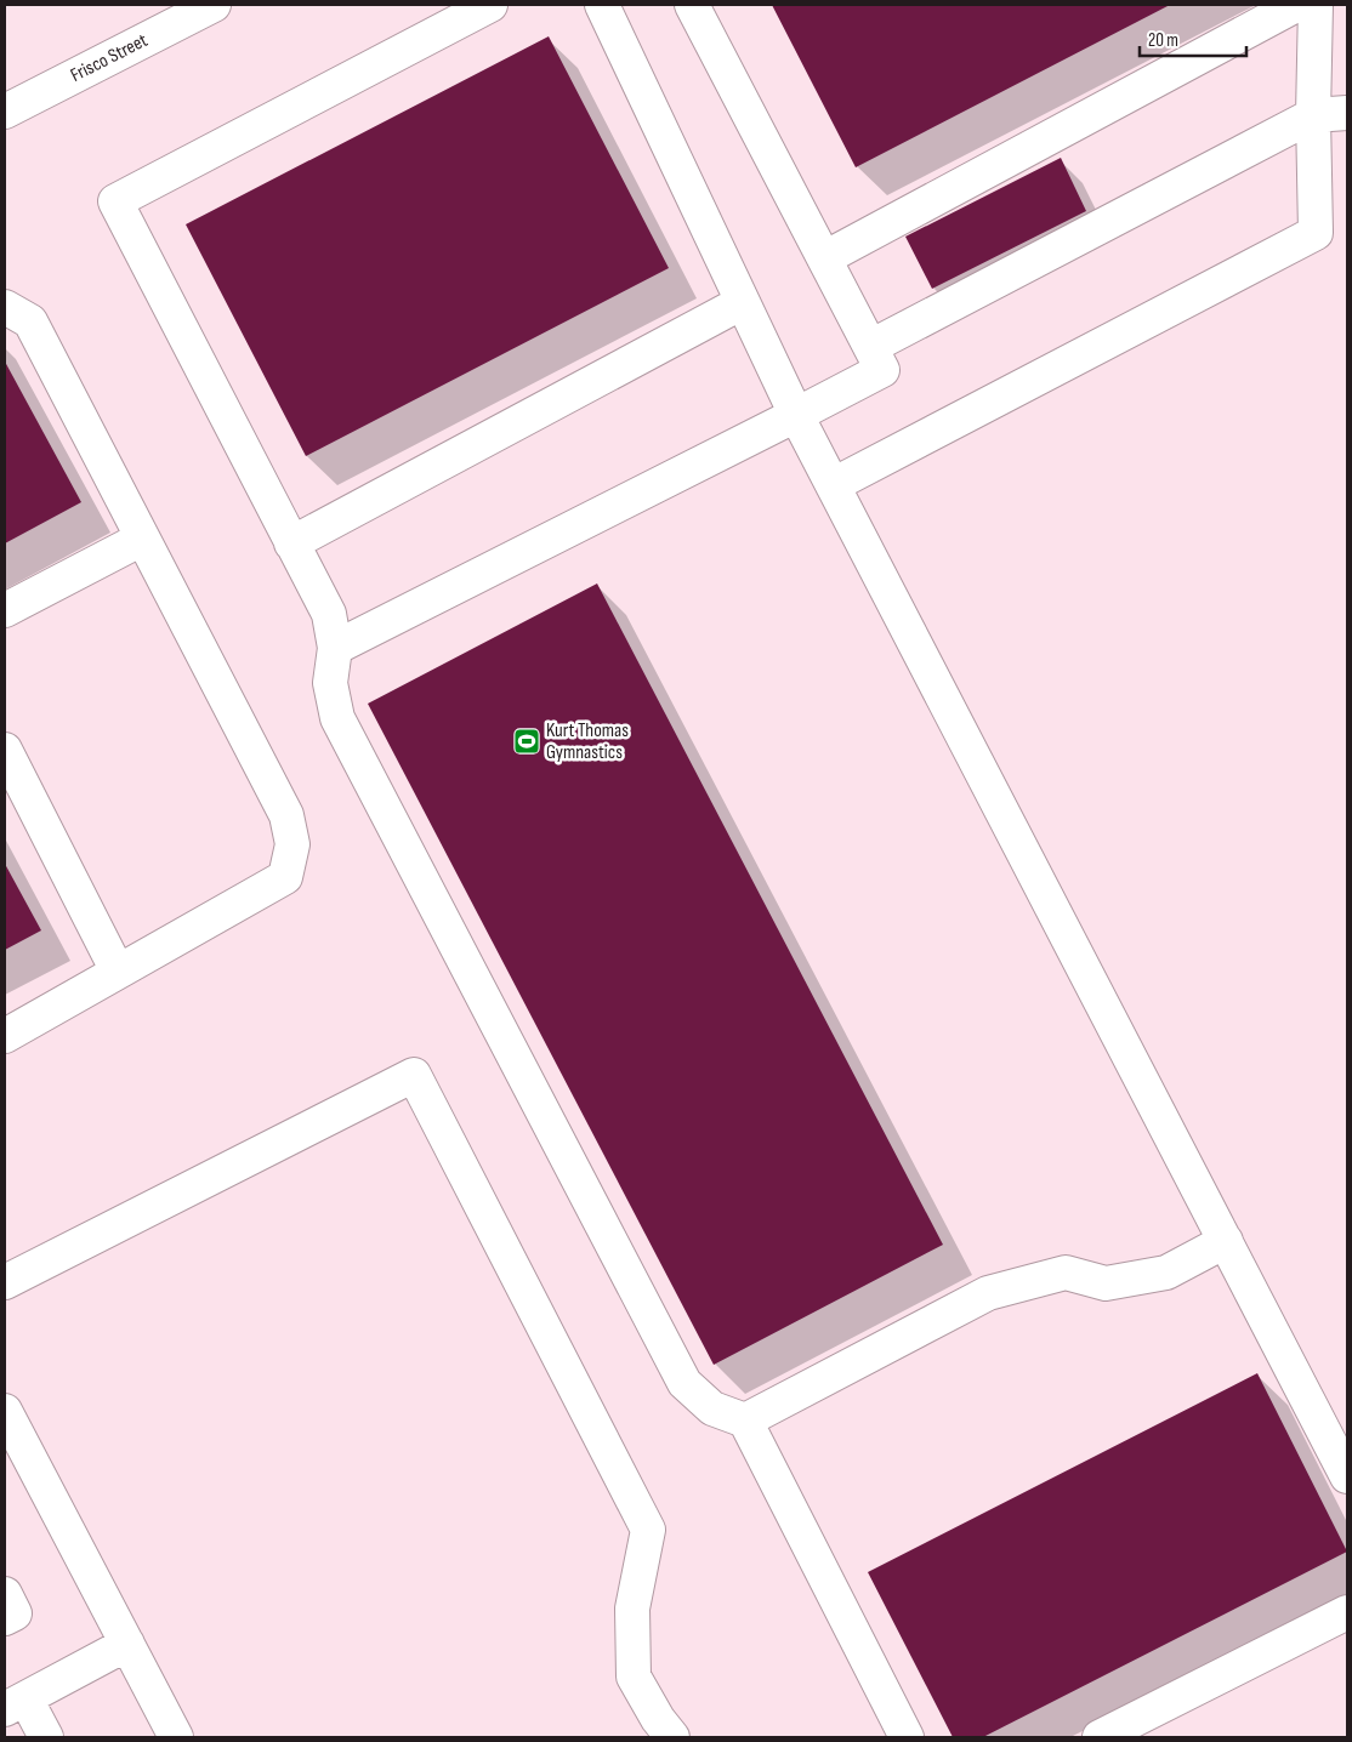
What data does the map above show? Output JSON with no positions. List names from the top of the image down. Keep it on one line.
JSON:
{"streets":{"street":["Frisco Street"]},"places":{"sports":["Kurt Thomas Gymnastics"]},"scale_bar":"20 m"}
